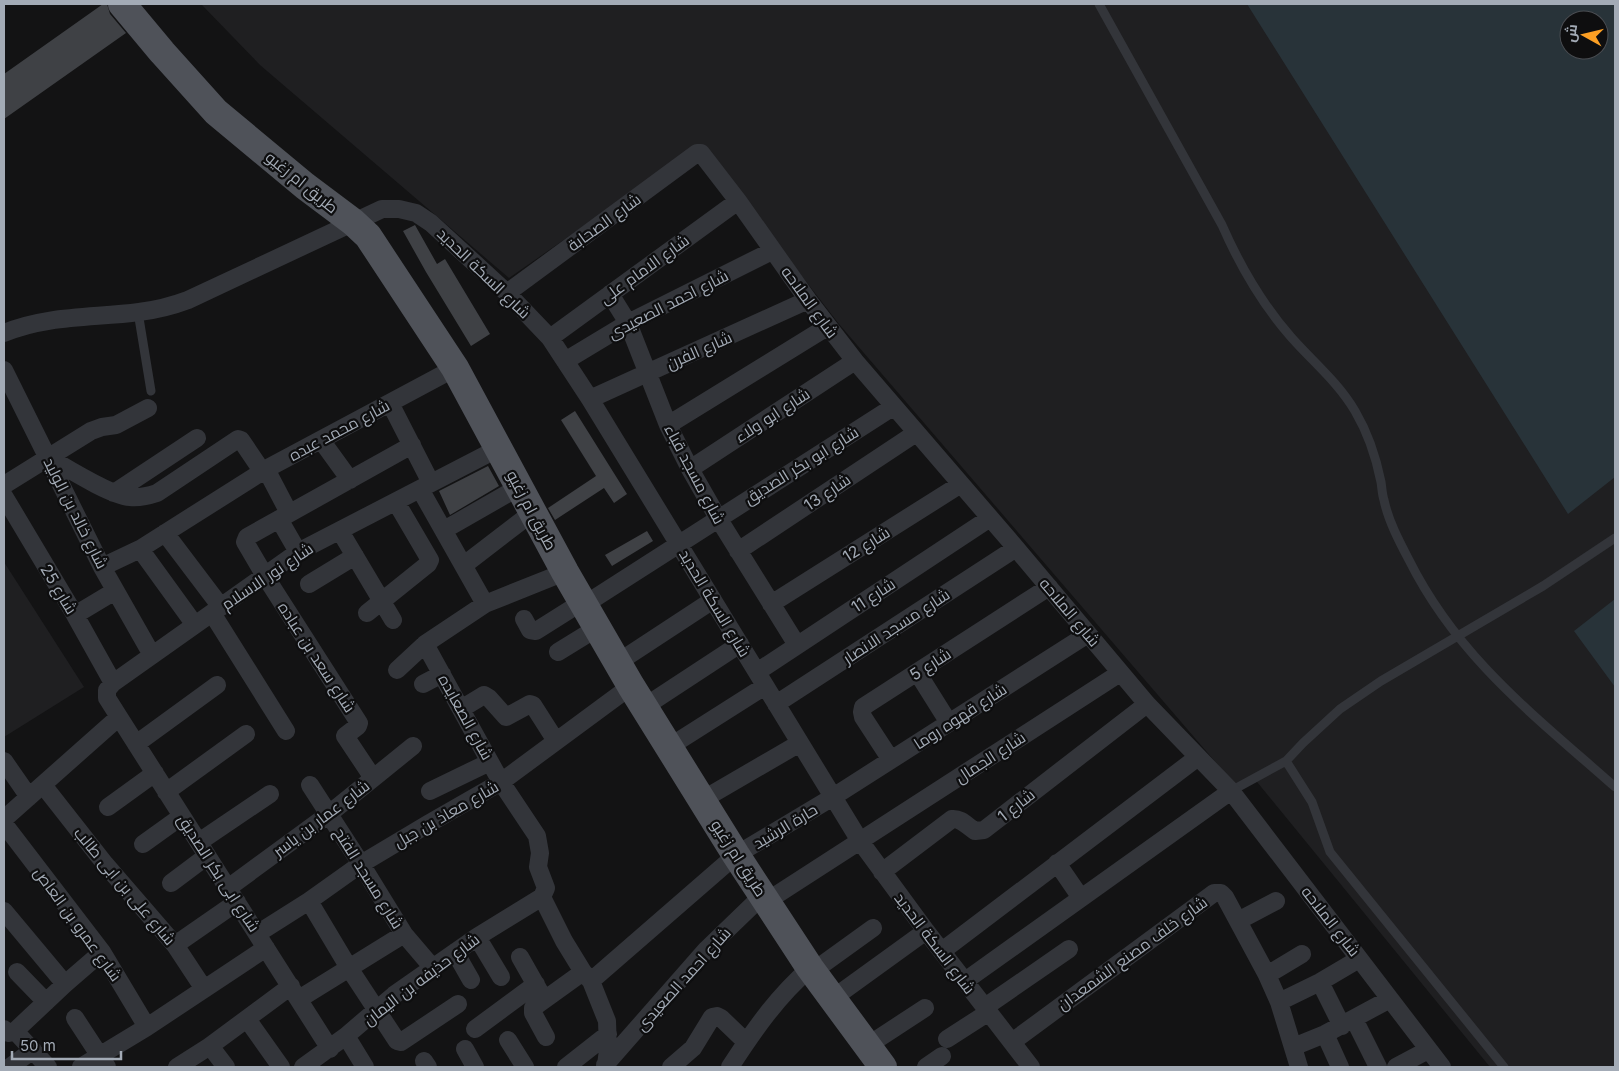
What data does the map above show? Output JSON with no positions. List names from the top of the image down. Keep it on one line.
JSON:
{"streets":{"main road":["طريق ام زغيو"],"street":["شارع الصحابة","شارع الامام على","شارع السكة الحديد","شارع الملاحه","شارع احمد الصعيدى","شارع الفرن","شارع ابو ولاء","شارع محمد عبده","شارع ابو بكر الصديق","شارع مسجد قباء","شارع 13","شارع خالد بن الوليد","شارع 12","شارع نور الاسلام","شارع 25","شارع 11","شارع مسجد الانصار","شارع سعد بن عباده","شارع 5","شارع قهوه روما","شارع الصعايده","شارع الجمال","شارع 1","شارع معاذ بن جبل","شارع عمار بن ياسر","حارة الرشيد","شارع ابى بكر الصديق","شارع مسجد الفتح","شارع على بن ابى طالب","شارع عمرو بن العاص","شارع خلف مصنع الشمعدان","شارع حذيفه بن اليمان"]},"crossings":[["طريق ام زغيو","شارع السكة الحديد"],["طريق ام زغيو","شارع احمد الصعيدى"],["طريق ام زغيو","شارع محمد عبده"],["طريق ام زغيو","شارع ابو بكر الصديق"],["طريق ام زغيو","شارع نور الاسلام"],["طريق ام زغيو","شارع 11"],["طريق ام زغيو","شارع الجمال"],["طريق ام زغيو","شارع معاذ بن جبل"],["طريق ام زغيو","حارة الرشيد"],["شارع الصحابة","شارع السكة الحديد"],["شارع الصحابة","شارع الملاحه"],["شارع الامام على","شارع السكة الحديد"],["شارع الامام على","شارع الملاحه"],["شارع الامام على","شارع مسجد قباء"],["شارع السكة الحديد","شارع احمد الصعيدى"],["شارع السكة الحديد","شارع الفرن"],["شارع السكة الحديد","شارع ابو بكر الصديق"],["شارع السكة الحديد","شارع 11"],["شارع السكة الحديد","شارع مسجد الانصار"],["شارع السكة الحديد","شارع قهوه روما"],["شارع السكة الحديد","شارع الجمال"],["شارع السكة الحديد","شارع 1"],["شارع السكة الحديد","شارع معاذ بن جبل"],["شارع السكة الحديد","حارة الرشيد"],["شارع السكة الحديد","شارع خلف مصنع الشمعدان"],["شارع الملاحه","شارع احمد الصعيدى"],["شارع الملاحه","شارع الفرن"],["شارع الملاحه","شارع ابو ولاء"],["شارع الملاحه","شارع ابو بكر الصديق"],["شارع الملاحه","شارع 13"],["شارع الملاحه","شارع 12"],["شارع الملاحه","شارع 11"],["شارع الملاحه","شارع مسجد الانصار"],["شارع الملاحه","شارع 5"],["شارع الملاحه","شارع قهوه روما"],["شارع الملاحه","شارع الجمال"],["شارع الملاحه","شارع 1"],["شارع احمد الصعيدى","شارع مسجد قباء"],["شارع احمد الصعيدى","شارع الجمال"],["شارع الفرن","شارع مسجد قباء"],["شارع ابو ولاء","شارع مسجد قباء"],["شارع محمد عبده","شارع خالد بن الوليد"],["شارع ابو بكر الصديق","شارع مسجد قباء"],["شارع مسجد قباء","شارع 13"],["شارع مسجد قباء","شارع 12"],["شارع مسجد قباء","شارع 11"],["شارع خالد بن الوليد","شارع نور الاسلام"],["شارع نور الاسلام","شارع 25"],["شارع نور الاسلام","شارع سعد بن عباده"],["شارع نور الاسلام","شارع ابى بكر الصديق"],["شارع 25","شارع ابى بكر الصديق"],["شارع سعد بن عباده","شارع عمار بن ياسر"],["شارع 5","شارع قهوه روما"],["شارع قهوه روما","حارة الرشيد"],["شارع الصعايده","شارع معاذ بن جبل"],["شارع الصعايده","شارع حذيفه بن اليمان"],["شارع معاذ بن جبل","شارع ابى بكر الصديق"],["شارع معاذ بن جبل","شارع مسجد الفتح"],["شارع معاذ بن جبل","شارع على بن ابى طالب"],["شارع معاذ بن جبل","شارع عمرو بن العاص"],["شارع عمار بن ياسر","شارع ابى بكر الصديق"],["شارع عمار بن ياسر","شارع مسجد الفتح"],["شارع عمار بن ياسر","شارع على بن ابى طالب"],["شارع ابى بكر الصديق","شارع حذيفه بن اليمان"],["شارع مسجد الفتح","شارع حذيفه بن اليمان"]],"scale_bar":"50 m","north":"left"}
